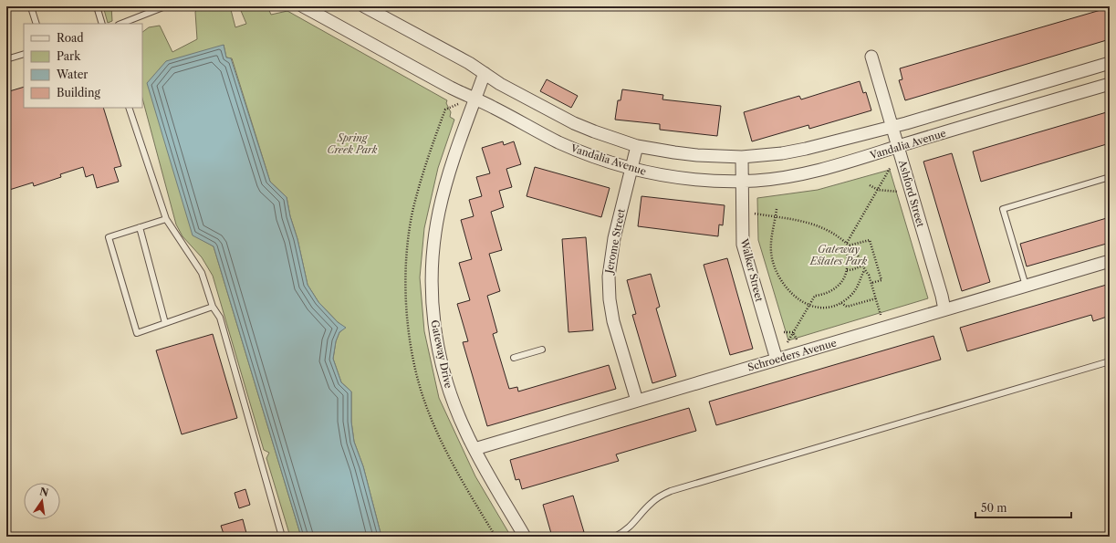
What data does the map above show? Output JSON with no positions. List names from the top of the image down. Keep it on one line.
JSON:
{"streets":{"street":["Vandalia Avenue","Ashford Street","Jerome Street","Walker Street","Gateway Drive","Schroeders Avenue"]},"crossings":[["Vandalia Avenue","Ashford Street"],["Vandalia Avenue","Jerome Street"],["Vandalia Avenue","Walker Street"],["Vandalia Avenue","Gateway Drive"],["Ashford Street","Schroeders Avenue"],["Jerome Street","Schroeders Avenue"],["Walker Street","Schroeders Avenue"],["Gateway Drive","Schroeders Avenue"]],"parks":["Spring Creek Park","Gateway Estates Park"],"legend":["Road","Park","Water","Building"],"scale_bar":"50 m","north":"top"}
